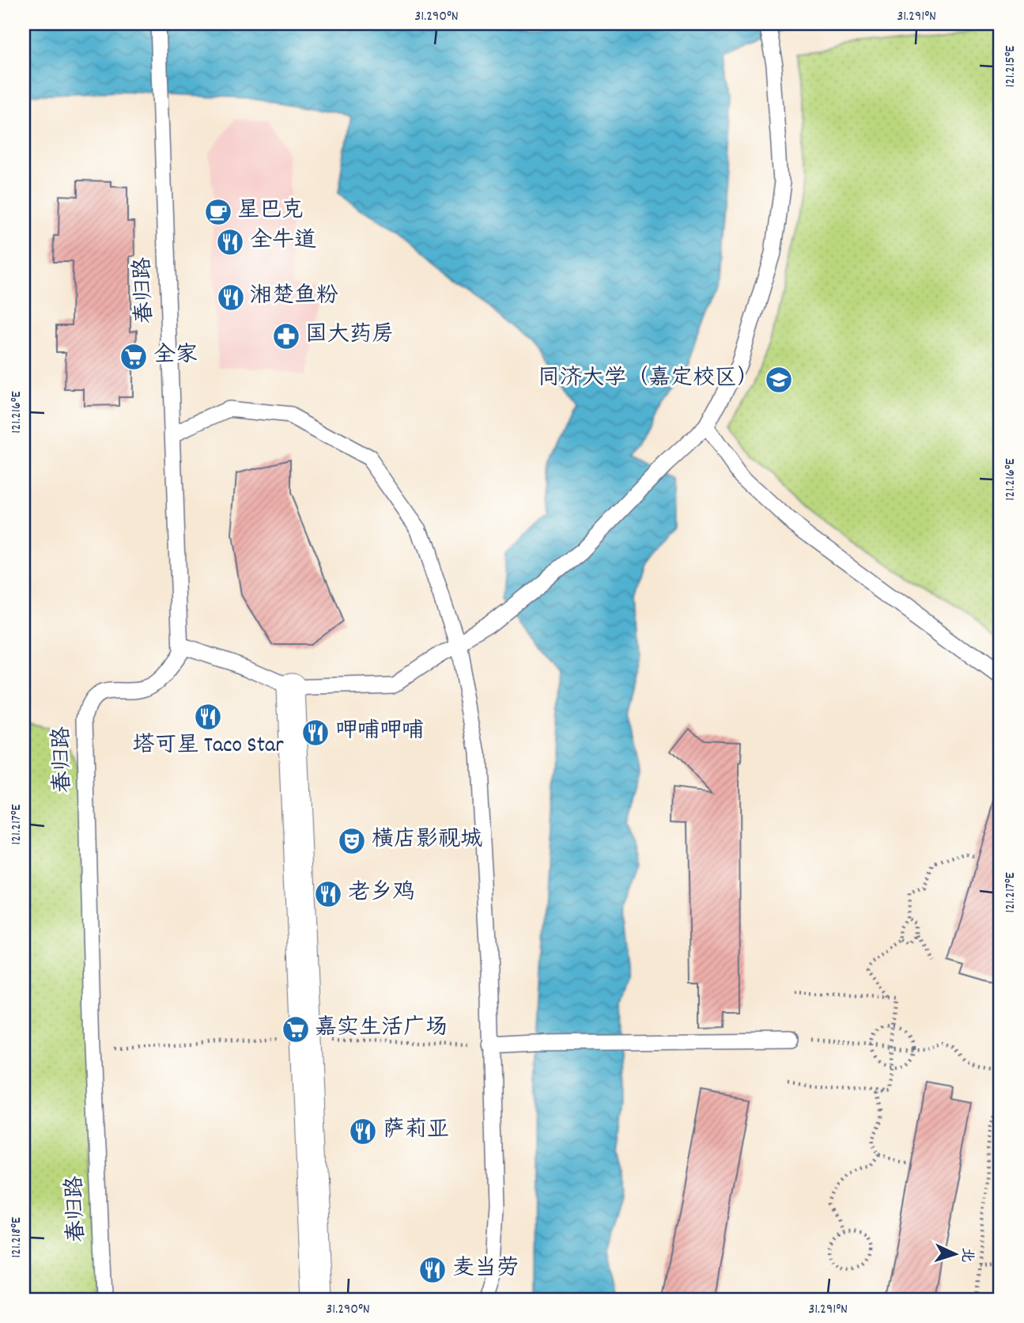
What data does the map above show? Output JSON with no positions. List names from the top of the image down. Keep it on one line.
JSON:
{"streets":{"lane":["春归路"]},"places":{"cafe":["星巴克"],"restaurant":["全牛道","湘楚鱼粉","塔可星 Taco Star","呷哺呷哺","老乡鸡","萨莉亚","麦当劳"],"pharmacy":["国大药房"],"supermarket":["全家","嘉实生活广场"],"school or university":["同济大学（嘉定校区）"],"theatre":["横店影视城"]},"north":"right","coordinates":["31.290°N","31.291°N","121.215°E","121.216°E","121.217°E","121.218°E"]}
